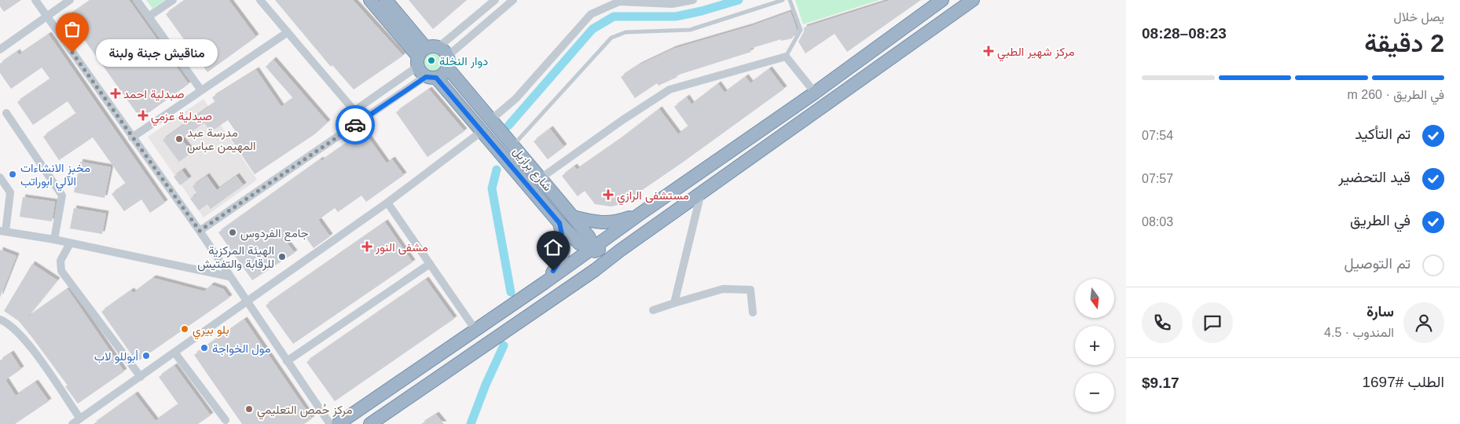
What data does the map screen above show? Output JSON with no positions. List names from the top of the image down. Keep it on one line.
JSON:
{"streets":{"highway":["شارع برازيل"]},"places":{"health":["مركز شهير الطبي","صبدلية احمد","صيدلية عزمي","مستشفى الرازي","مشفى النور"],"other":["مناقيش جبنة ولبنة","دوار النخلة","مدرسة عبد المهيمن عباس","مخبز الانشاءات الآلي ابوراتب","جامع الفردوس","الهيئة المركزية للرقابة والتفتيش","بلو بيري","مول الخواجة","أبوللو لاب","مركز حُمص التعليمي"]},"north":"bottom","page":{"heading":["2 دقيقة","يصل خلال","08:23–08:28"],"panel":["سارة","المندوب · 4.5","الطلب #1697","$9.17"],"bubble":"مناقيش جبنة ولبنة","bar":"في الطريق · 260 m","list":[["تم التأكيد","07:54"],["قيد التحضير","07:57"],["في الطريق","08:03"],"تم التوصيل"],"map_buttons":["+","−"]}}
